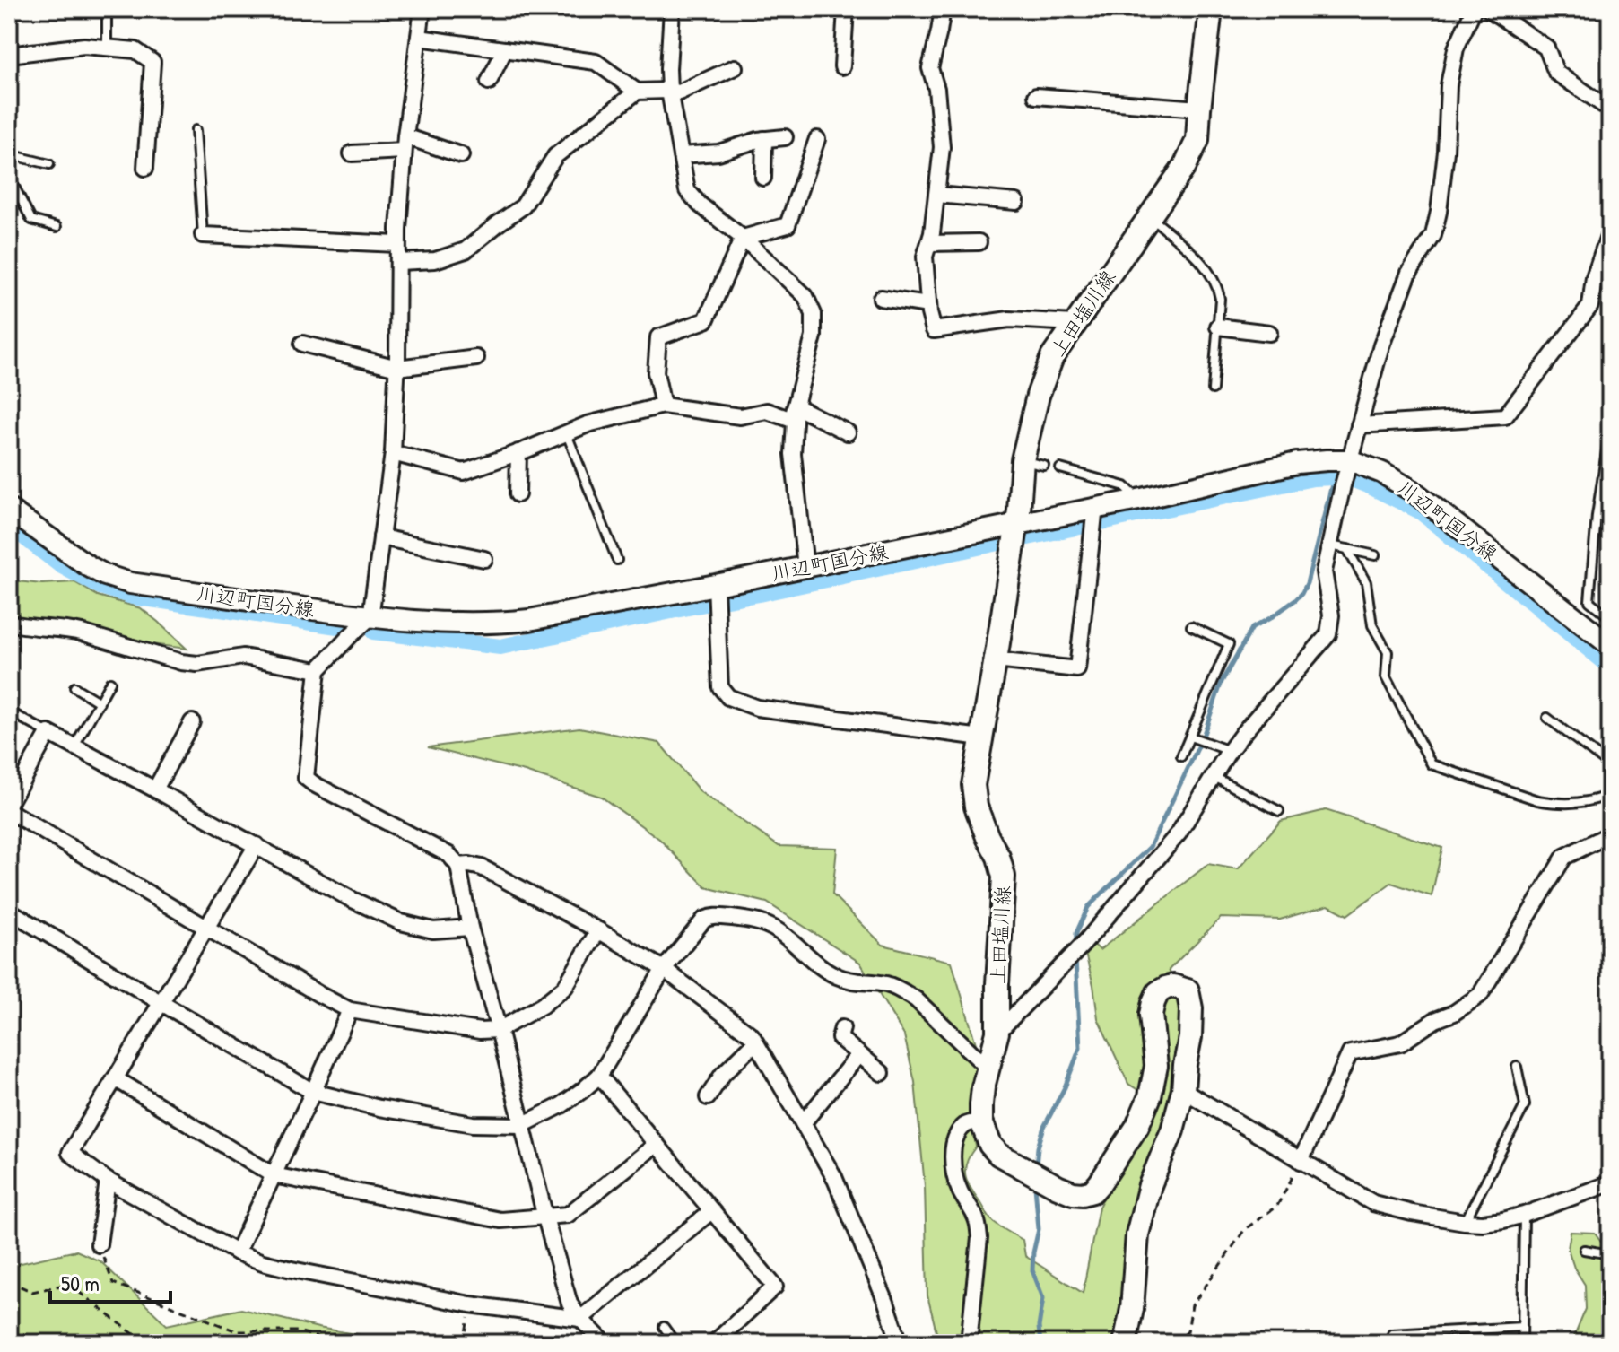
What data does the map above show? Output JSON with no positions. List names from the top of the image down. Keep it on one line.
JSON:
{"streets":{"main road":["上田塩川線"],"street":["川辺町国分線"]},"crossings":[["上田塩川線","川辺町国分線"]],"scale_bar":"50 m"}
